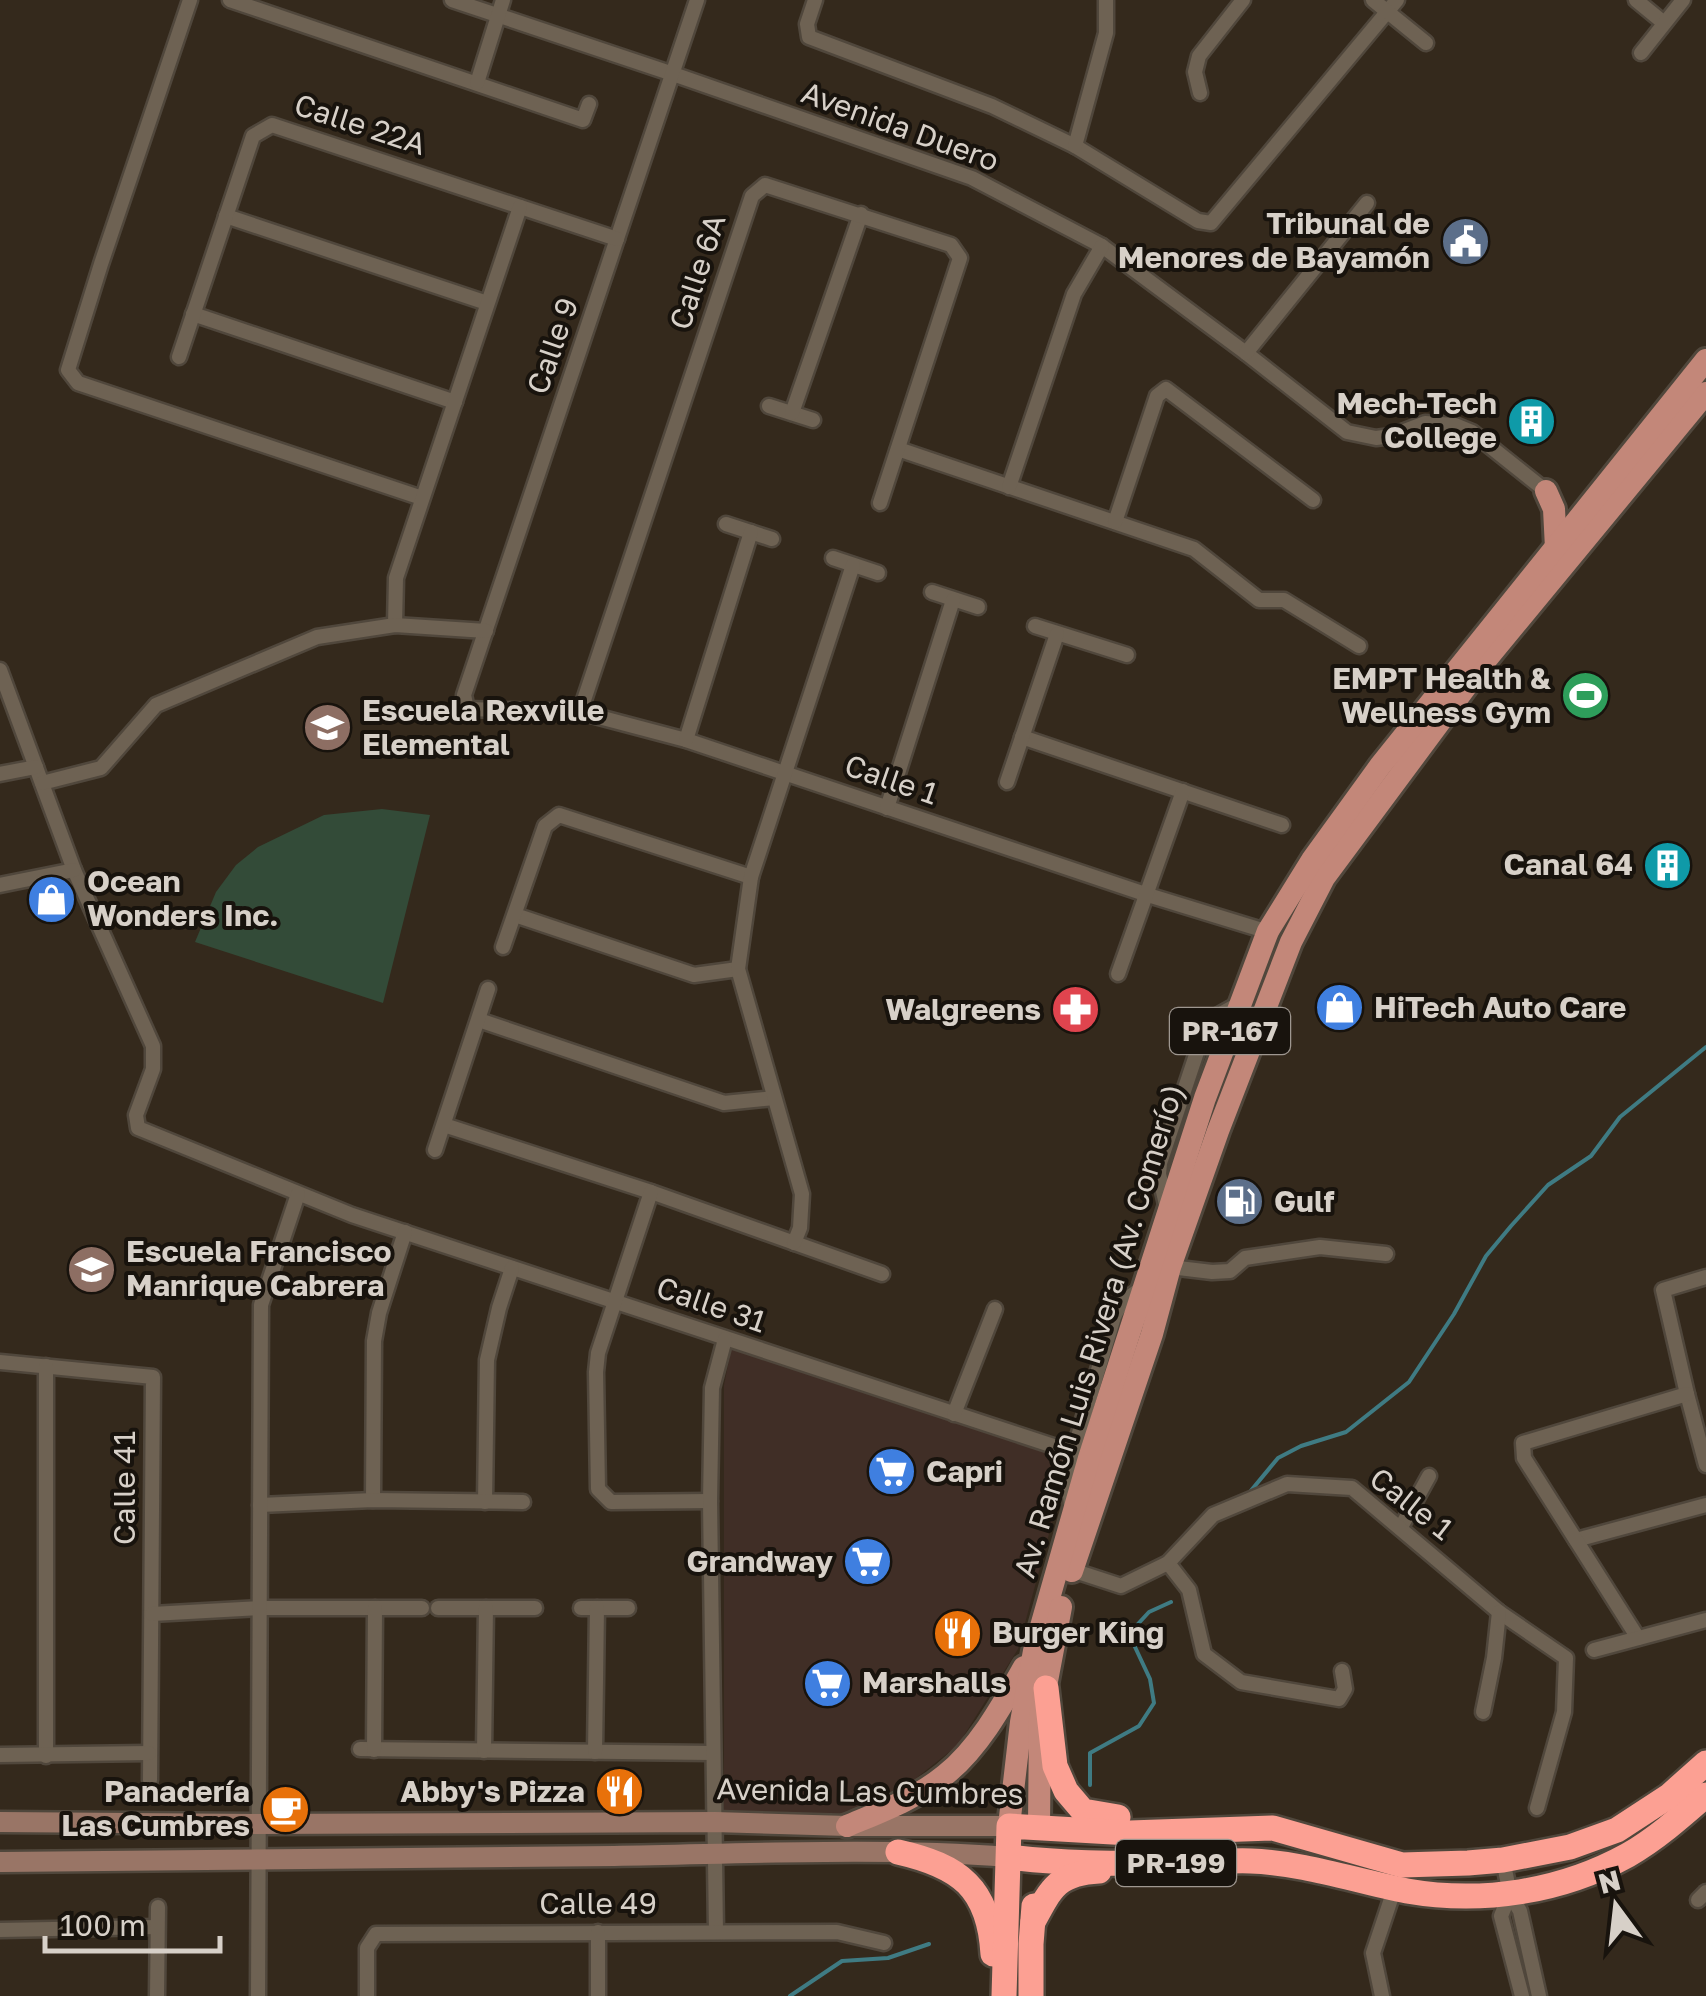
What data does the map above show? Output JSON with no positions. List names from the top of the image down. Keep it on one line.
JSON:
{"streets":{"highway":["PR-167","Av. Ramón Luis Rivera (Av. Comerío)","Avenida Las Cumbres","PR-199"],"street":["Calle 22A","Avenida Duero","Calle 6A","Calle 9","Calle 1","Calle 31","Calle 41","Calle 49"]},"crossings":[["Calle 22A","Calle 9"],["Avenida Duero","Calle 9"],["Calle 6A","Calle 1"],["Calle 9","Calle 1"],["Calle 1","Av. Ramón Luis Rivera (Av. Comerío)"],["Calle 31","Av. Ramón Luis Rivera (Av. Comerío)"],["Av. Ramón Luis Rivera (Av. Comerío)","Avenida Las Cumbres"]],"places":{"public building":["Tribunal de Menores de Bayamón"],"building":["Mech-Tech College","Canal 64"],"sports":["EMPT Health & Wellness Gym"],"school or university":["Escuela Rexville Elemental","Escuela Francisco Manrique Cabrera"],"shop":["Ocean Wonders Inc.","HiTech Auto Care"],"pharmacy":["Walgreens"],"fuel station":["Gulf"],"supermarket":["Capri","Grandway","Marshalls"],"restaurant":["Burger King","Abby's Pizza"],"cafe":["Panadería Las Cumbres"]},"scale_bar":"100 m","north":"top"}
